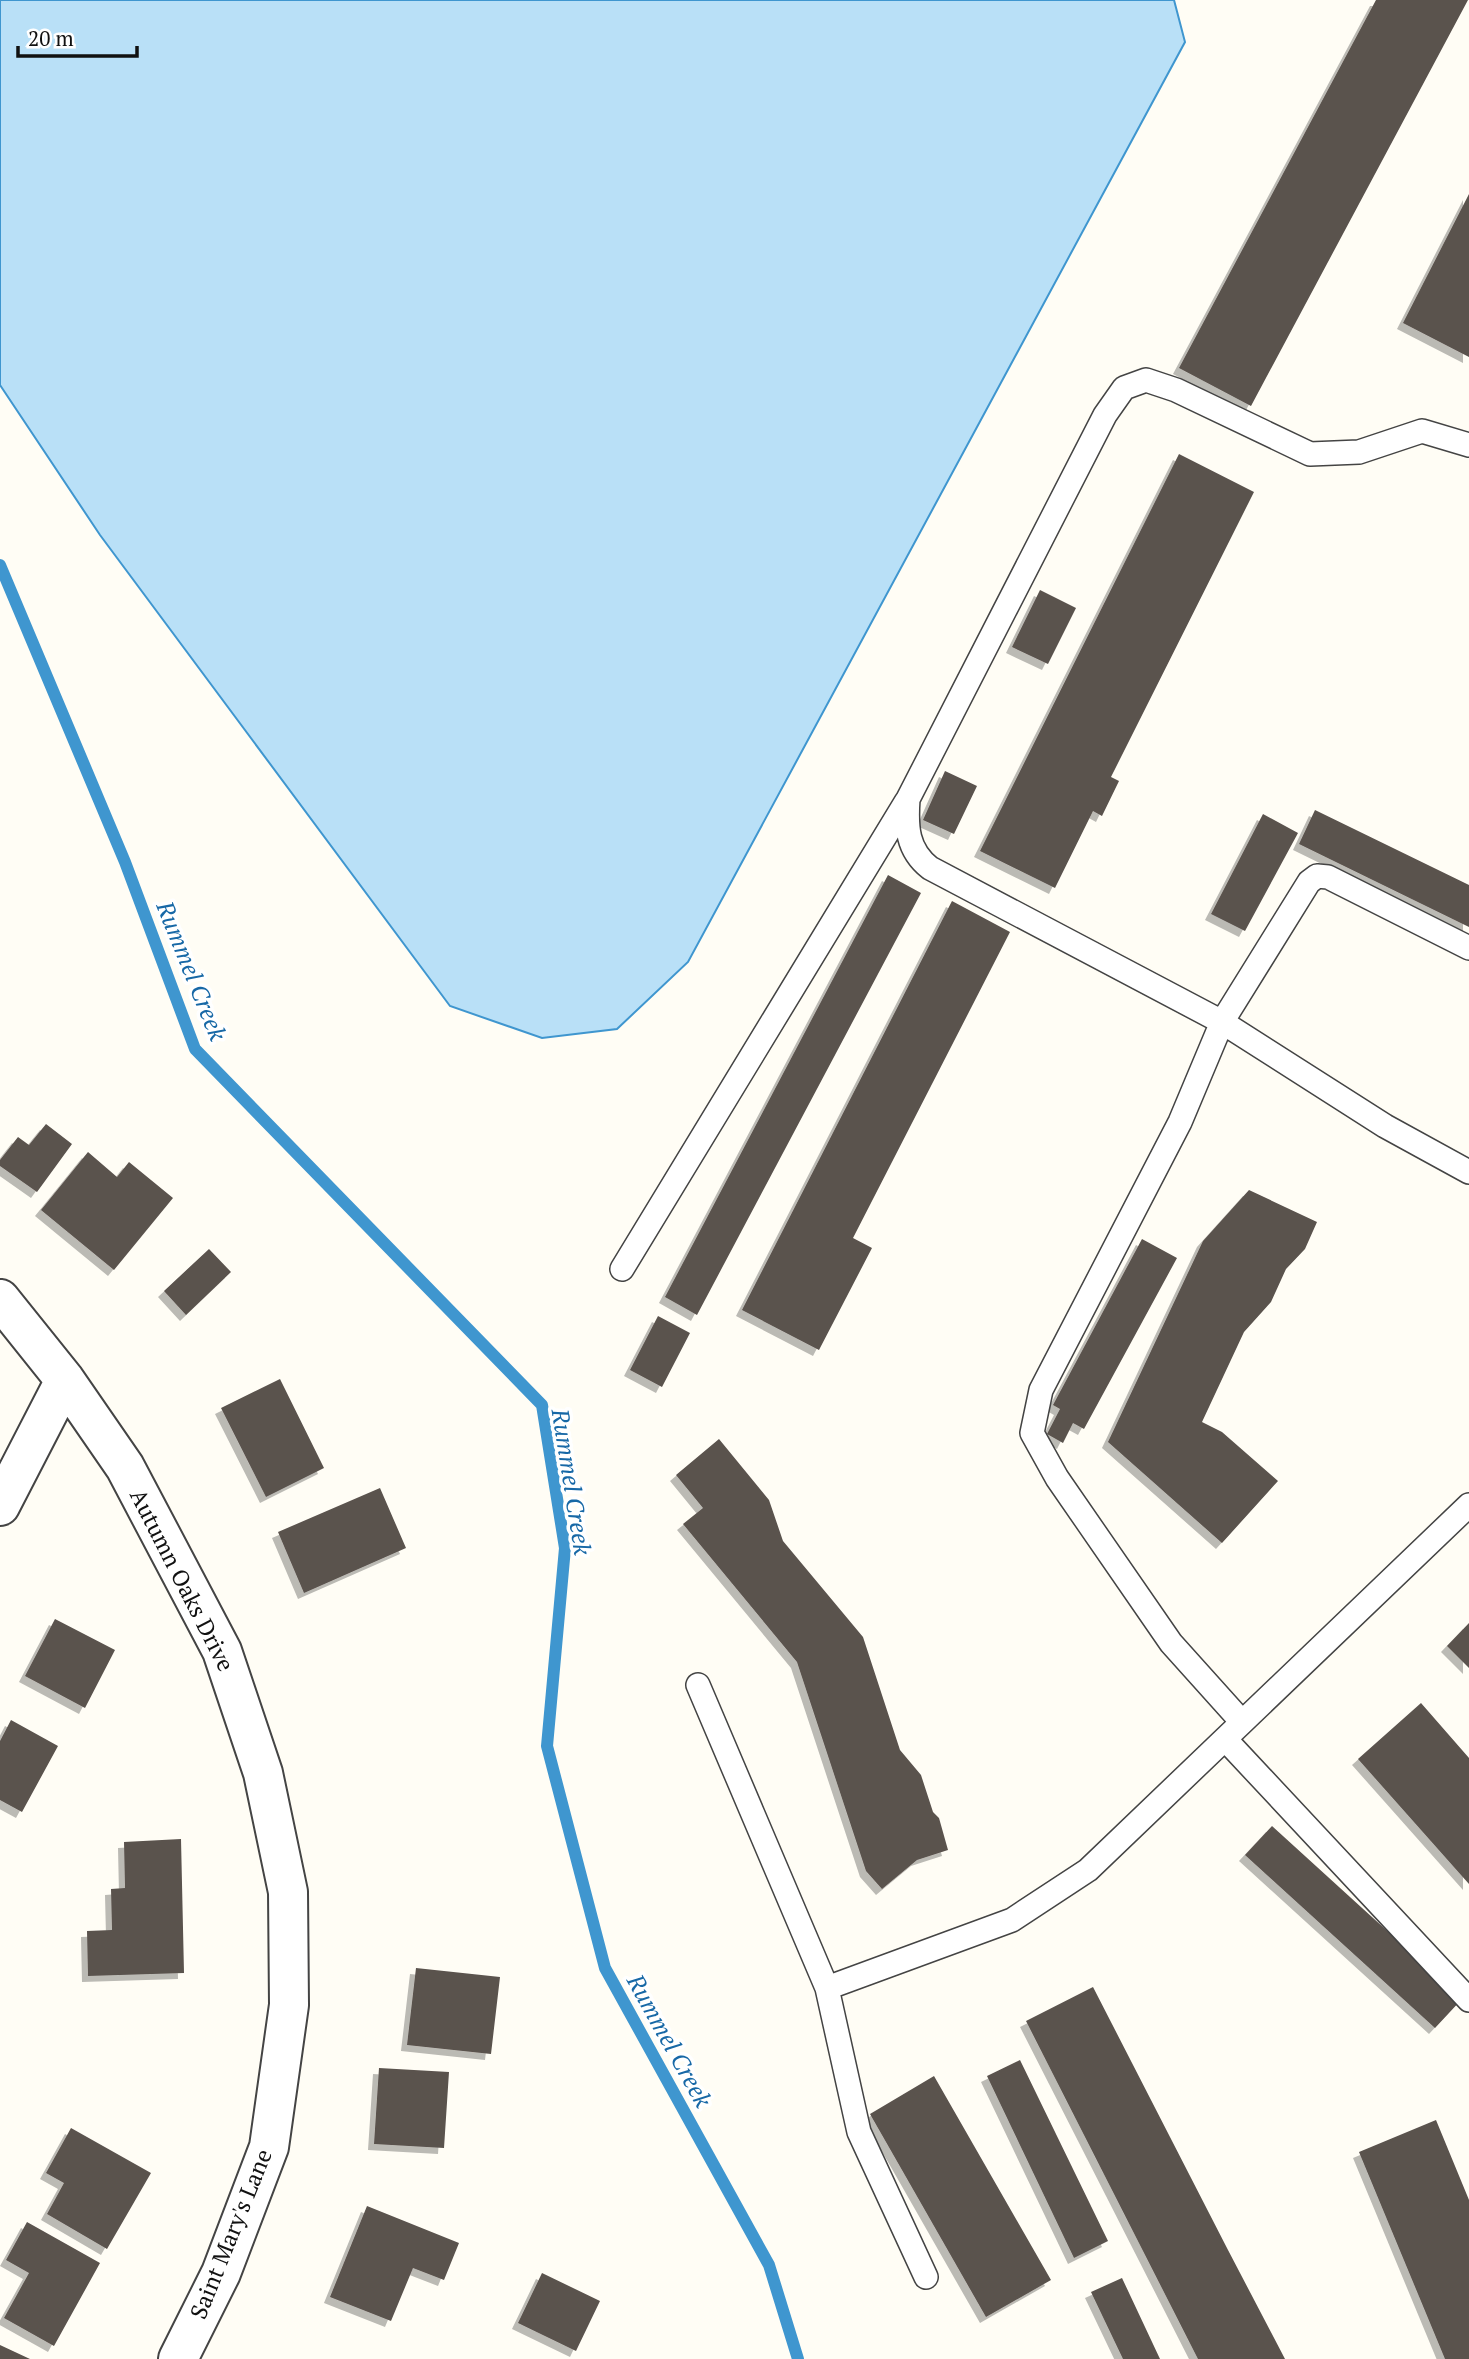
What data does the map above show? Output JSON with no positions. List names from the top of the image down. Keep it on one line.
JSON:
{"streets":{"street":["Autumn Oaks Drive","Saint Mary's Lane"]},"crossings":[["Autumn Oaks Drive","Saint Mary's Lane"]],"water":["Rummel Creek"],"scale_bar":"20 m"}
